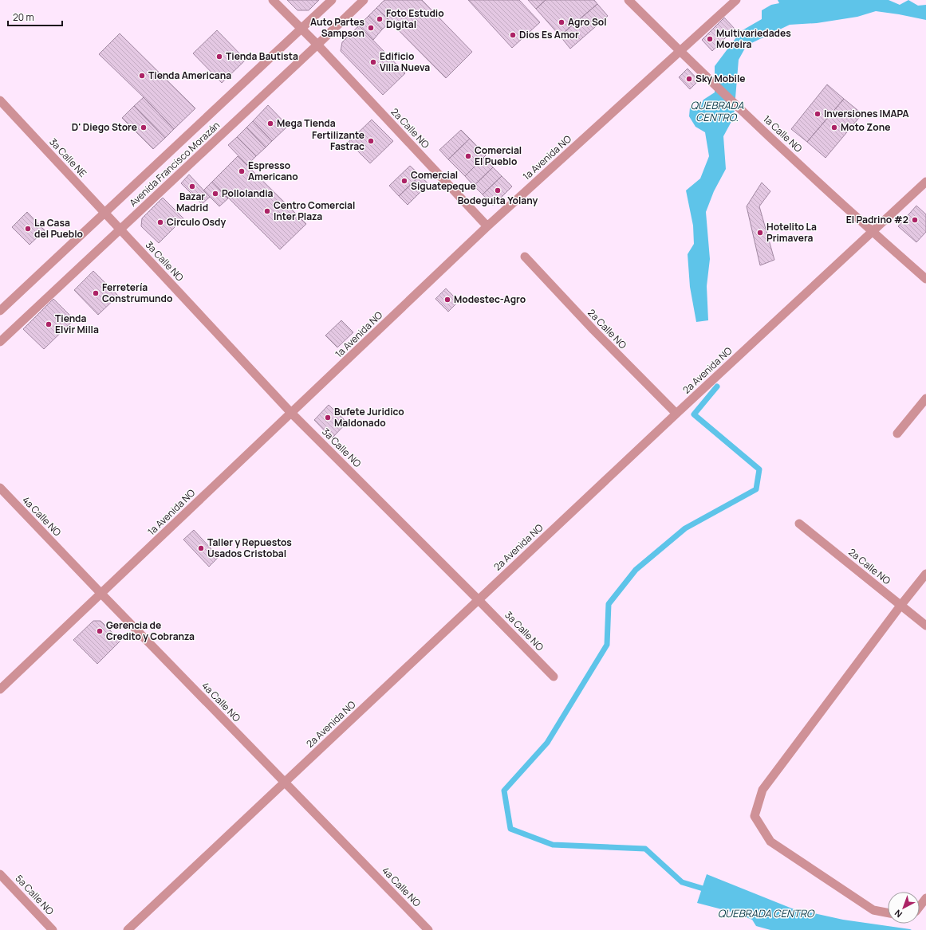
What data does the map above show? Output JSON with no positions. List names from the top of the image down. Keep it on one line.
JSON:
{"streets":{"street":["2a Calle NO","1a Calle NO","3a Calle NE","1a Avenida NO","Avenida Francisco Morazán","3a Calle NO","2a Avenida NO","4a Calle NO","5a Calle NO"]},"crossings":[["2a Calle NO","1a Avenida NO"],["2a Calle NO","Avenida Francisco Morazán"],["2a Calle NO","2a Avenida NO"],["1a Calle NO","1a Avenida NO"],["1a Calle NO","2a Avenida NO"],["3a Calle NE","Avenida Francisco Morazán"],["3a Calle NE","3a Calle NO"],["1a Avenida NO","3a Calle NO"],["1a Avenida NO","4a Calle NO"],["Avenida Francisco Morazán","3a Calle NO"],["3a Calle NO","2a Avenida NO"],["2a Avenida NO","4a Calle NO"]],"water":["QUEBRADA CENTRO.","QUEBRADA CENTRO"],"places":["Foto Estudio Digital","Agro Sol","Auto Partes Sampson","Dios Es Amor","Multivariedades Moreira","Tienda Bautista","Edificio Villa Nueva","Tienda Americana","Sky Mobile","Inversiones IMAPA","Mega Tienda","D' Diego Store","Moto Zone","Fertilizante Fastrac","Comercial El Pueblo","Espresso Americano","Comercial Siguatepeque","Bazar Madrid","Bodeguita Yolany","Pollolandia","Centro Comercial Inter Plaza","El Padrino #2","Circulo Osdy","La Casa del Pueblo","Hotelito La Primavera","Ferretería Construmundo","Modestec-Agro","Tienda Elvir Milla","Bufete Juridico Maldonado","Taller y Repuestos Usados Cristobal","Gerencia de Credito y Cobranza"],"scale_bar":"20 m","north":"bottom left"}
